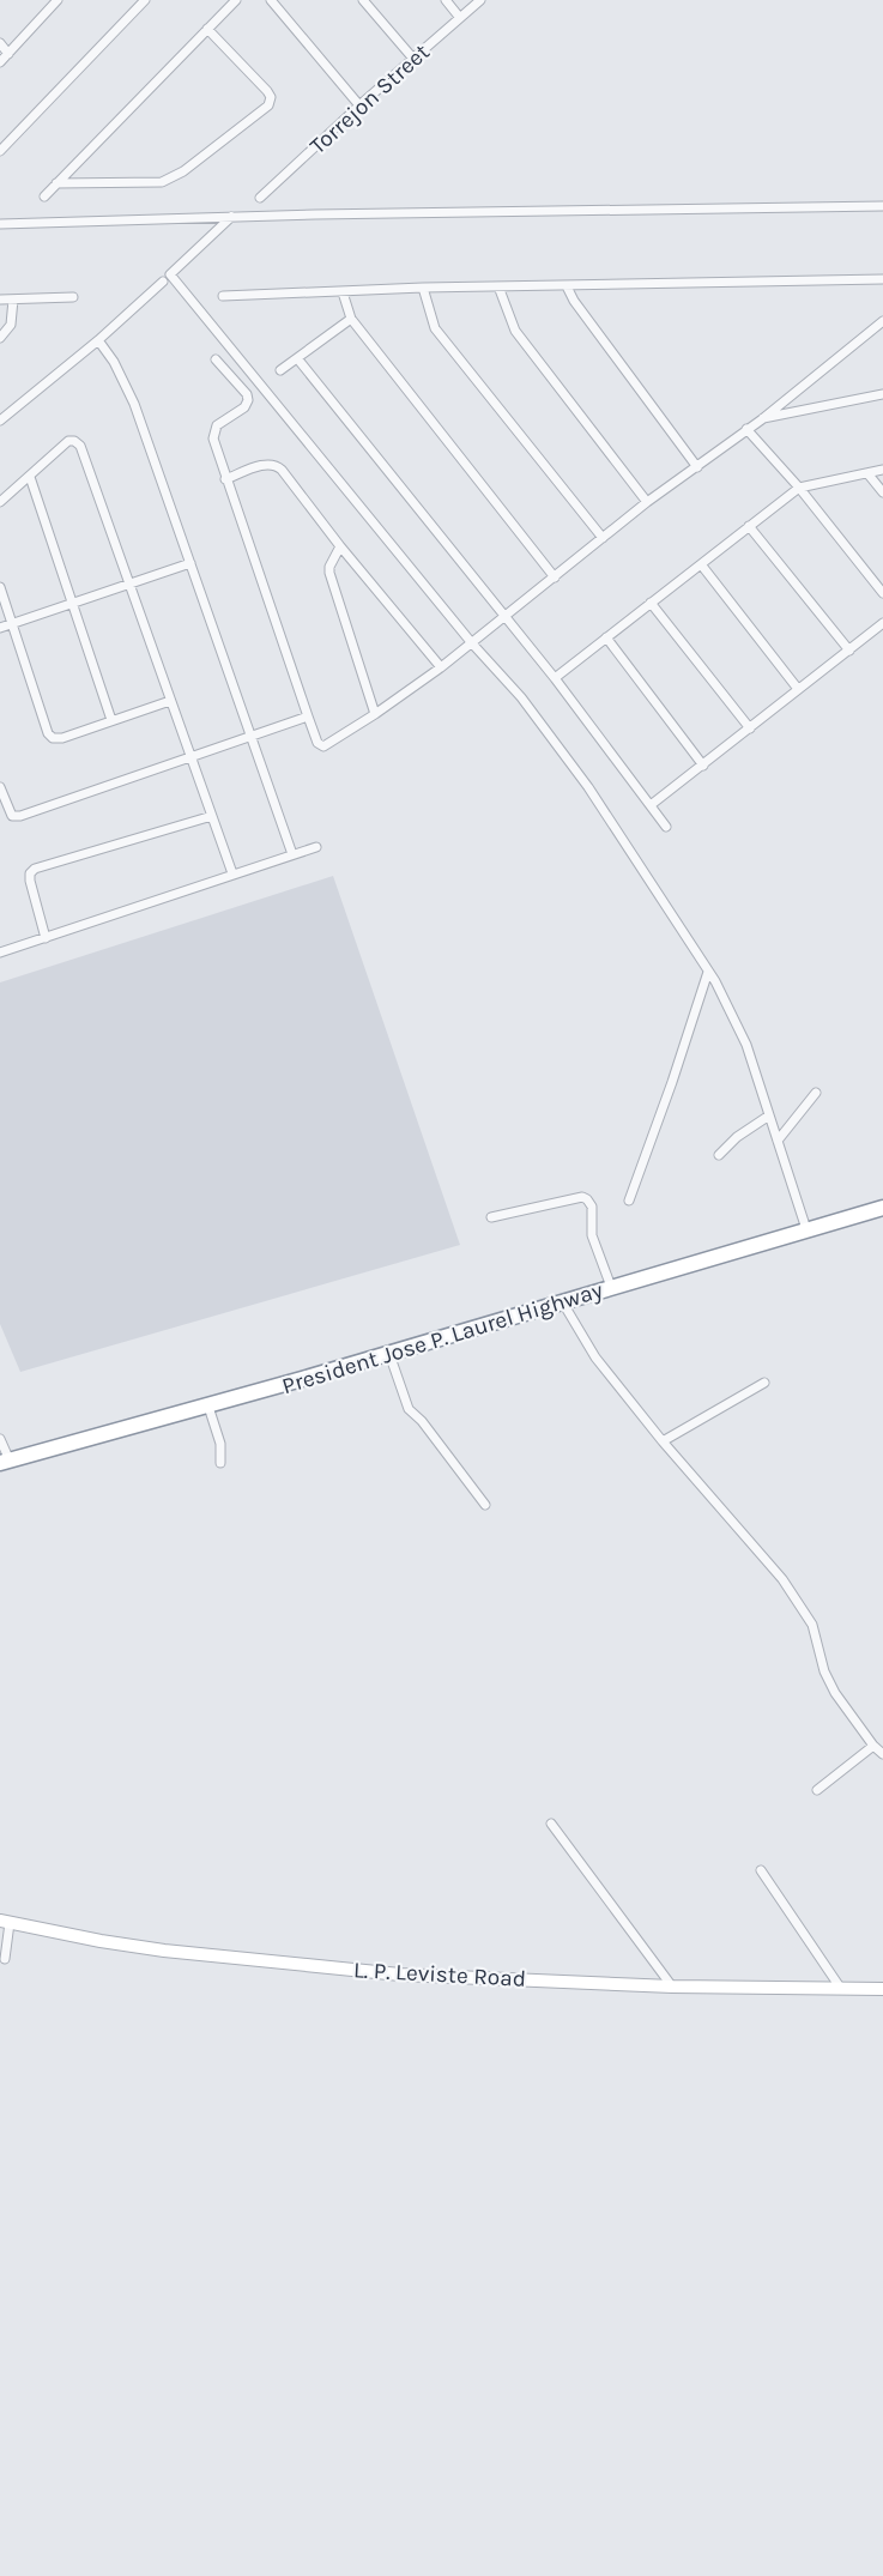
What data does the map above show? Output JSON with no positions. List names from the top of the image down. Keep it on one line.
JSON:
{"streets":{"highway":["President Jose P. Laurel Highway"],"main road":["L. P. Leviste Road"],"street":["Torrejon Street"]}}
